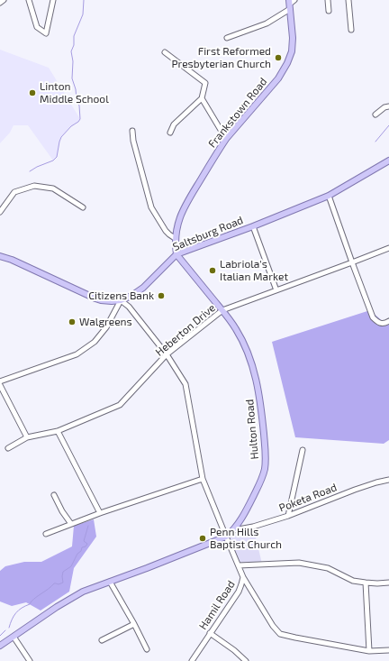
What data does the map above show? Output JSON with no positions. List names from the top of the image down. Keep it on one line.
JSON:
{"streets":{"main road":["Frankstown Road","Saltsburg Road","Hulton Road"],"street":["Heberton Drive","Poketa Road","Hamil Road"]},"crossings":[["Frankstown Road","Saltsburg Road"],["Frankstown Road","Hulton Road"],["Saltsburg Road","Hulton Road"],["Saltsburg Road","Hamil Road"],["Heberton Drive","Hulton Road"],["Heberton Drive","Hamil Road"],["Hulton Road","Poketa Road"],["Hulton Road","Hamil Road"]],"places":["First Reformed Presbyterian Church","Linton Middle School","Labriola's Italian Market","Citizens Bank","Walgreens","Penn Hills Baptist Church"]}
